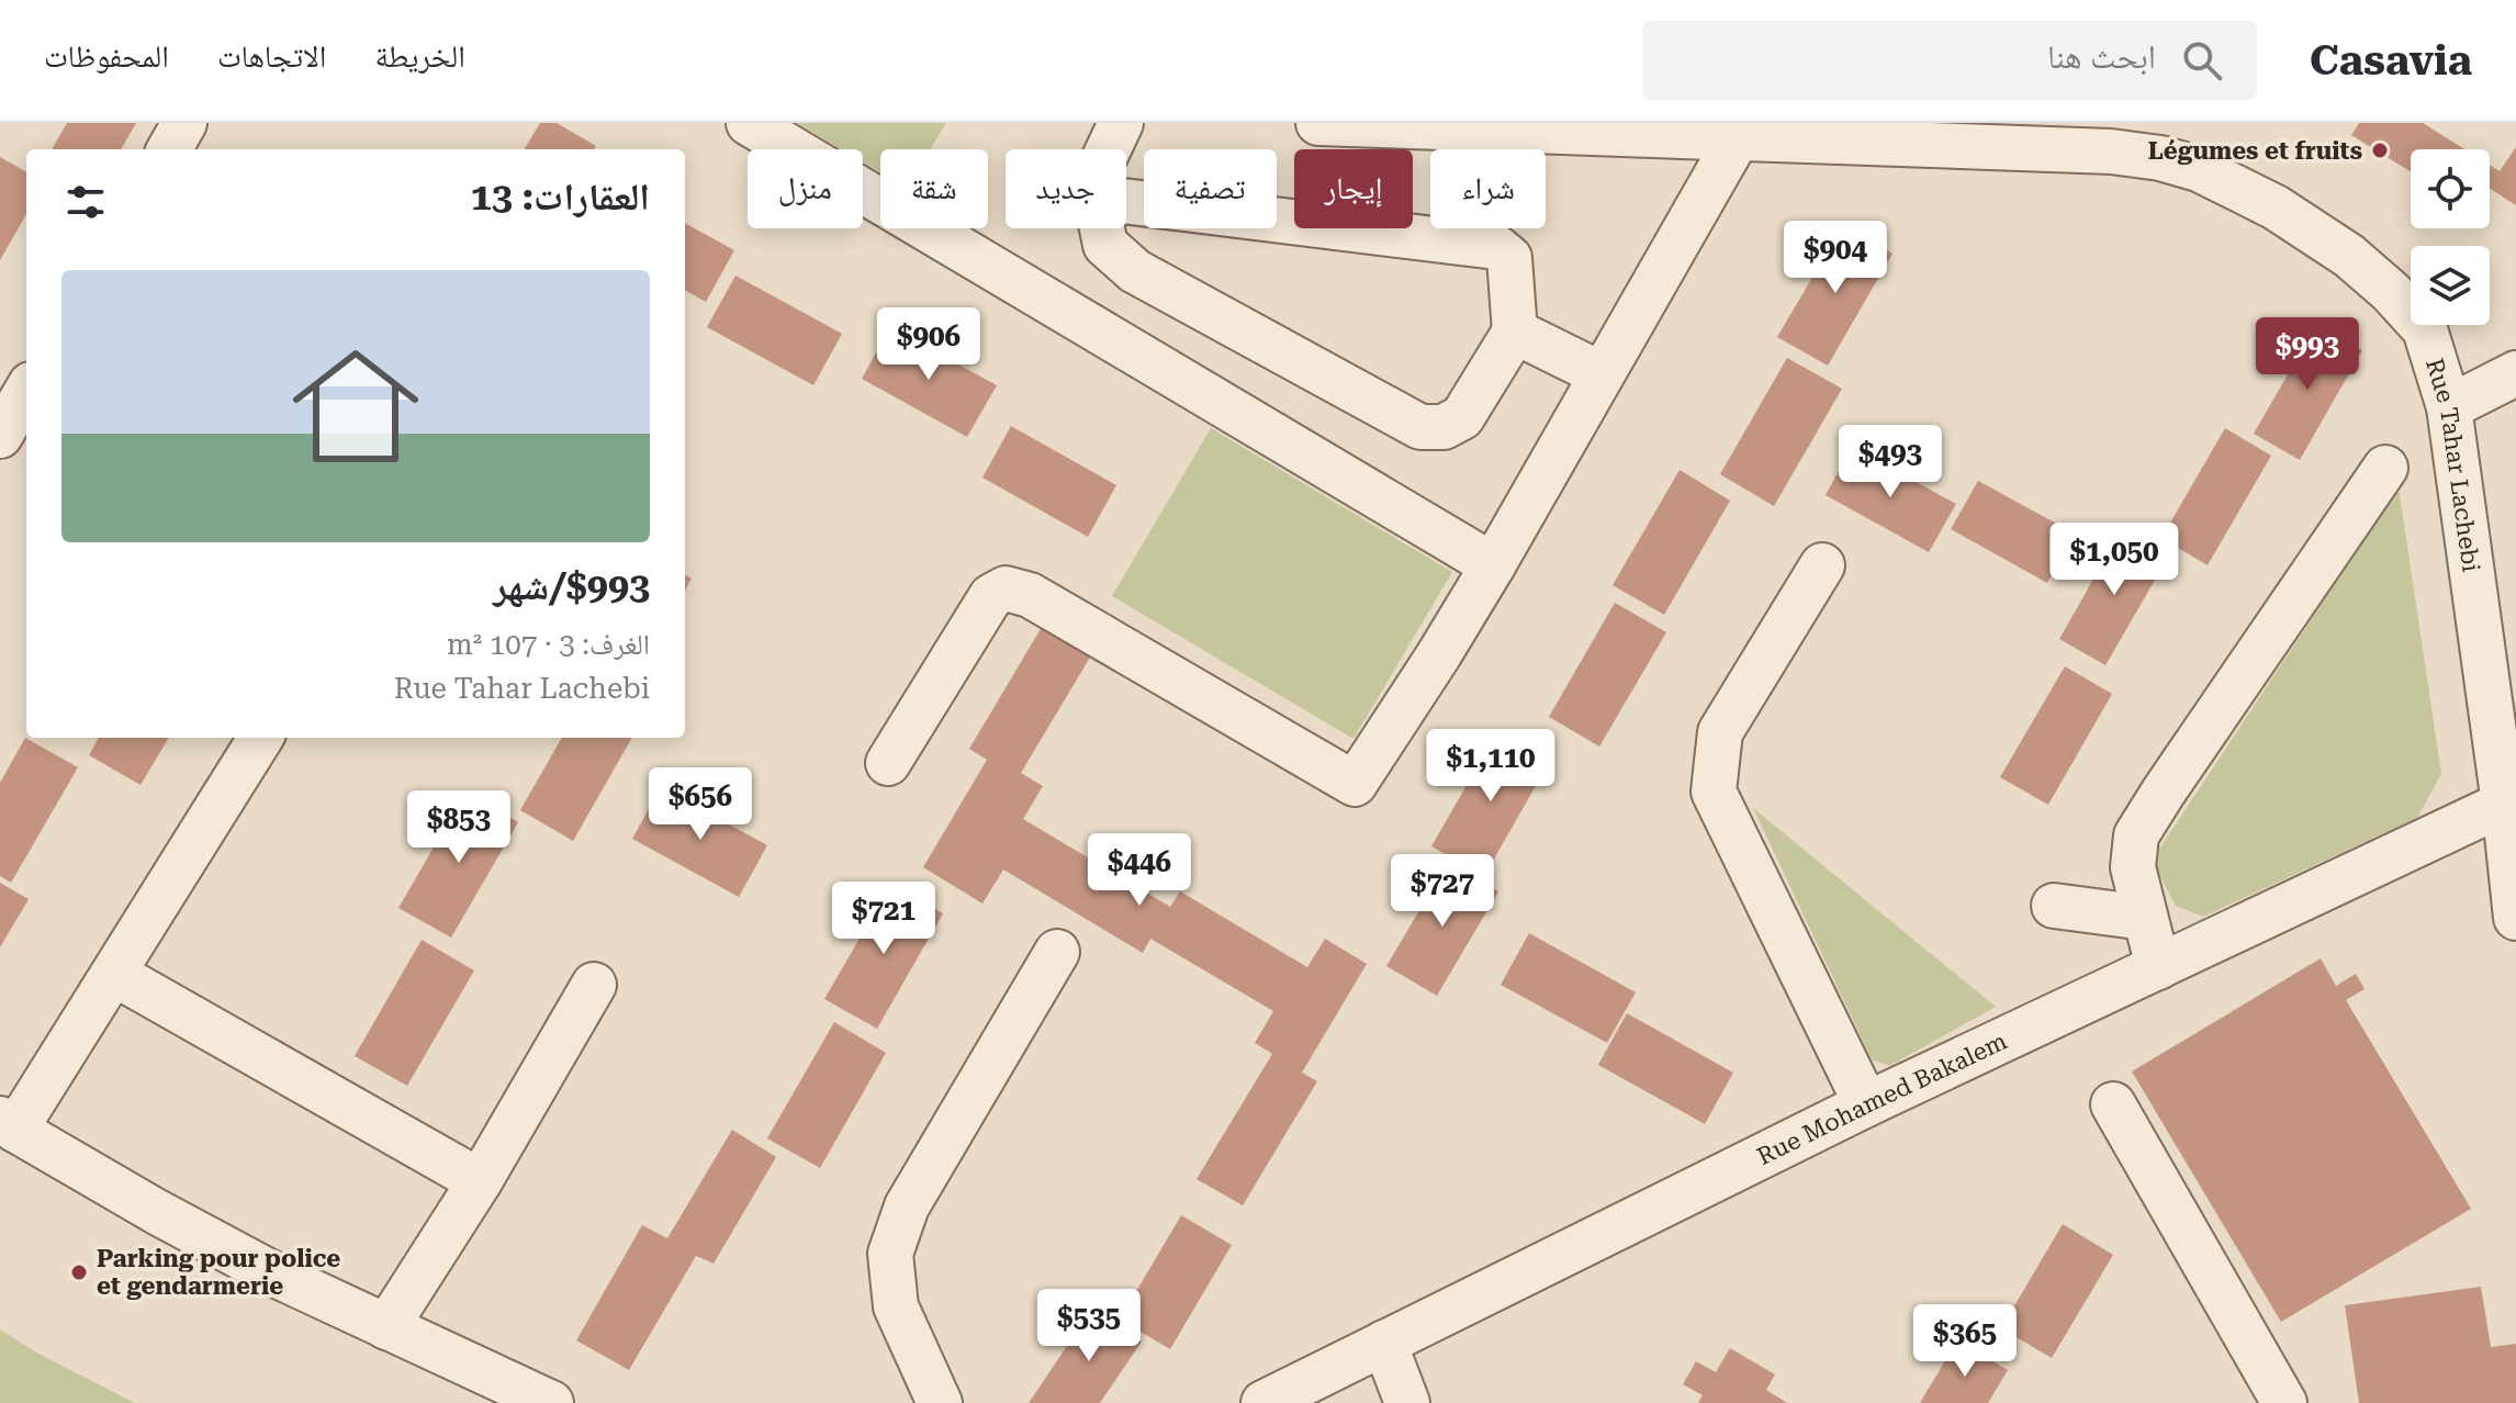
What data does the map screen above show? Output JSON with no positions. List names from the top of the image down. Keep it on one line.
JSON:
{"streets":{"street":["Rue Tahar Lachebi","Rue Mohamed Bakalem"]},"crossings":[["Rue Tahar Lachebi","Rue Mohamed Bakalem"]],"places":["Légumes et fruits","Parking pour police et gendarmerie"],"page":{"header":"Casavia","search":"ابحث هنا","nav":["الخريطة","الاتجاهات","المحفوظات"],"chip":["شراء","إيجار","تصفية","جديد","شقة","منزل"],"heading":"العقارات: 13","price":["$904","$906","$993","$493","$1,050","$1,110","$656","$853","$446","$727","$721","$535","$365"],"list":[{"name":"$993/شهر","note":"الغرف: 3 · 107 m² · Rue Tahar Lachebi"}]}}
